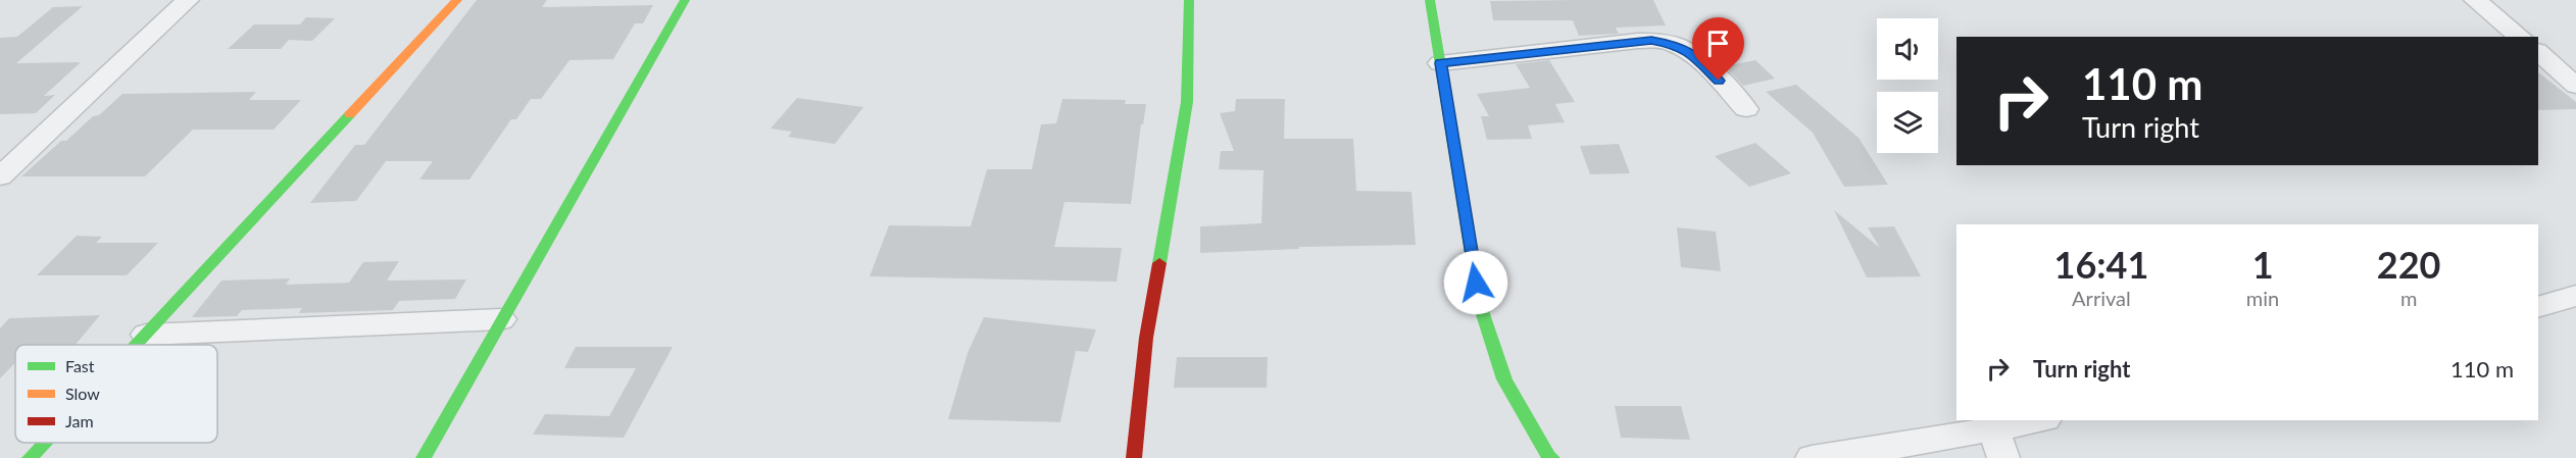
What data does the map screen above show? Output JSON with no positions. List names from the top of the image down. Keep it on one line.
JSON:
{"legend":["Fast","Slow","Jam"],"page":{"turn":["110 m","Turn right"],"eta":["16:41","Arrival","1","min","220","m"],"list":[{"name":"Turn right","value":"110 m"}]}}
